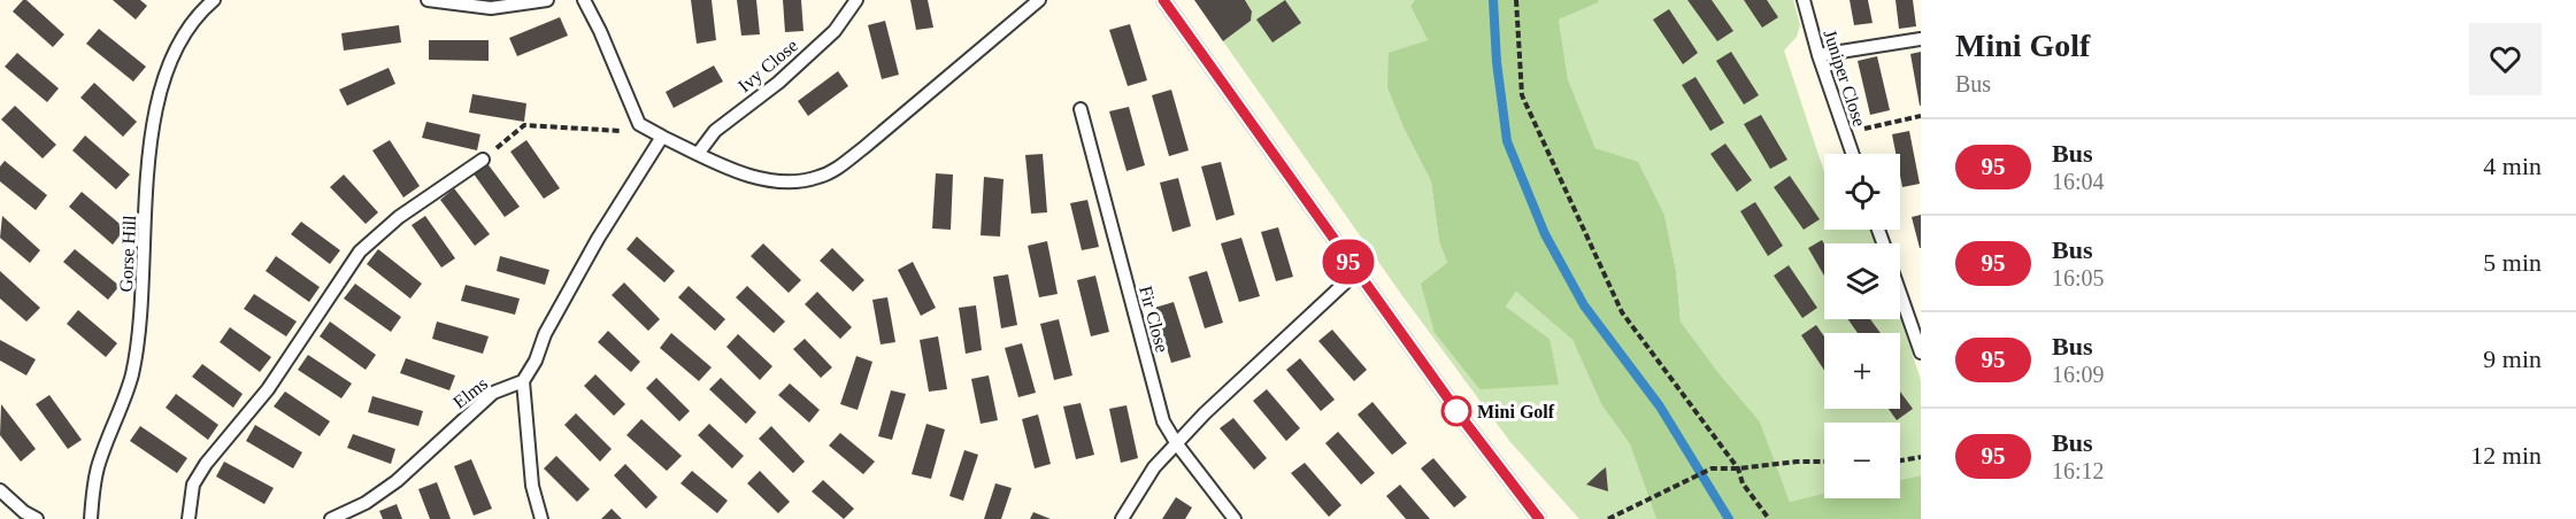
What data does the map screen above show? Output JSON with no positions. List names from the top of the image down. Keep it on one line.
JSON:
{"streets":{"lane":["Ivy Close","Juniper Close","Gorse Hill","Fir Close","Elms"]},"places":["Mini Golf"],"lines":["bus line 95"],"page":{"on_map":"95","heading":["Mini Golf","Bus"],"list":[{"mark":"95","name":"Bus","note":"16:04","value":"4 min"},{"mark":"95","name":"Bus","note":"16:05","value":"5 min"},{"mark":"95","name":"Bus","note":"16:09","value":"9 min"},{"mark":"95","name":"Bus","note":"16:12","value":"12 min"}],"map_buttons":["+","−"]}}
